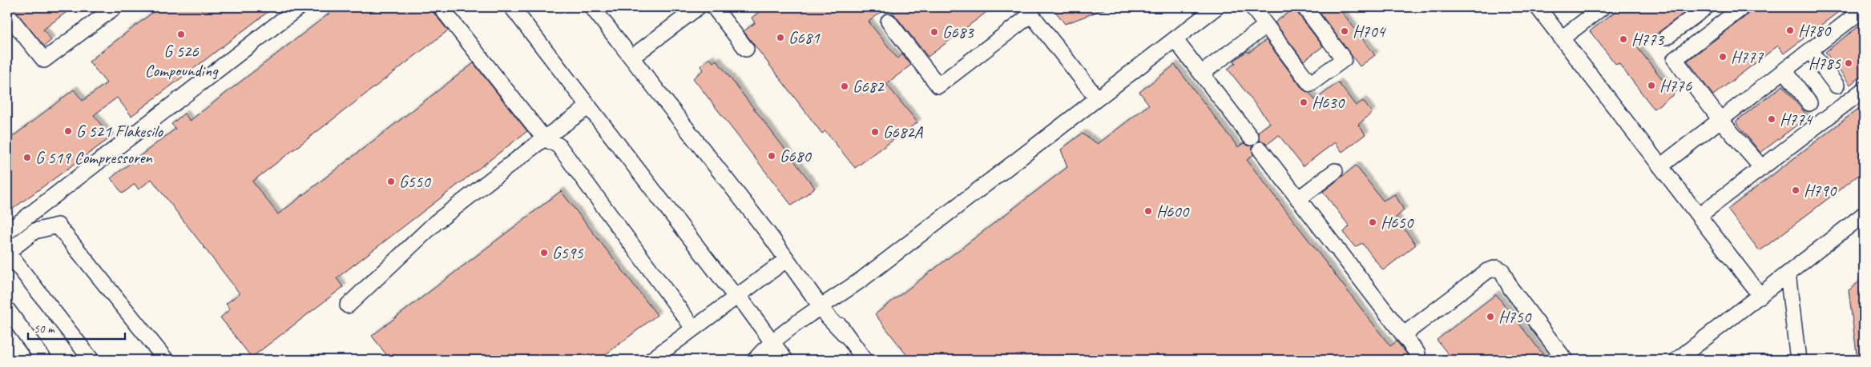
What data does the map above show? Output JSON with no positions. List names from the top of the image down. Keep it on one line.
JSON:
{"places":["H780","H704","G683","G 526 Compounding","G681","H773","H777","H785","H776","G682","H630","H774","G 521 Flakesilo","G682A","G680","G 519 Compressoren","G550","H790","H600","H650","G595","H750"],"scale_bar":"50 m"}
